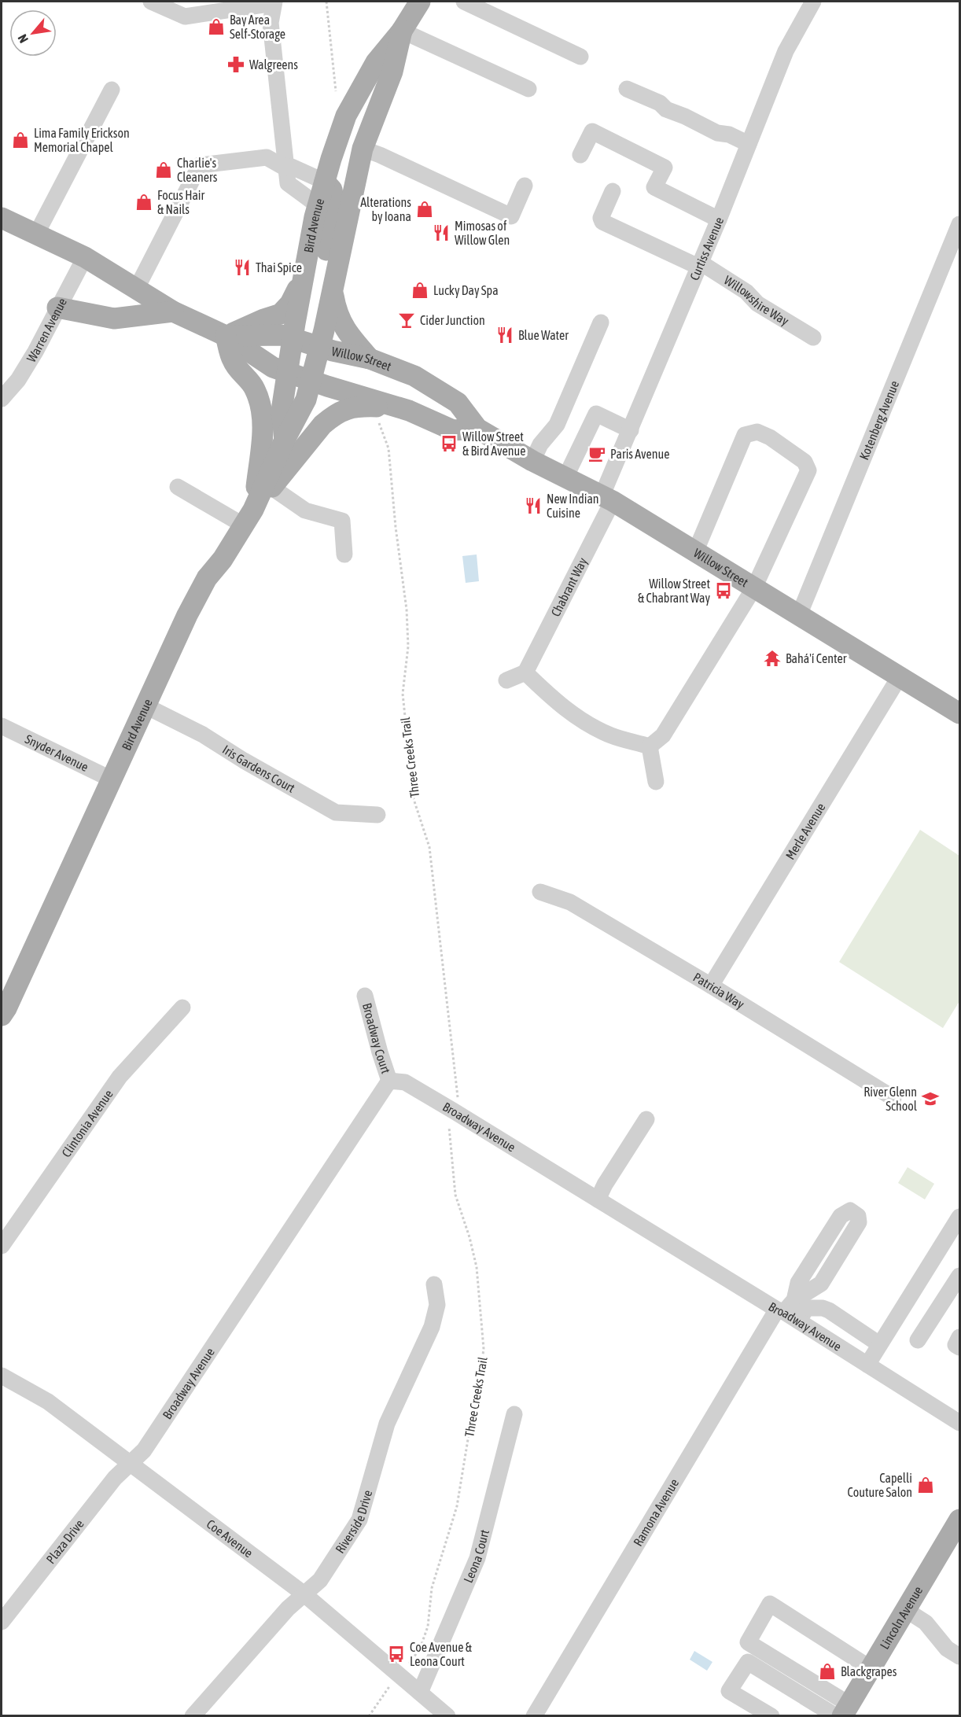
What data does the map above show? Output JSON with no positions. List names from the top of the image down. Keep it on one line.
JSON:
{"streets":{"main road":["Bird Avenue","Willow Street","Lincoln Avenue"],"street":["Curtiss Avenue","Willowshire Way","Warren Avenue","Kotenberg Avenue","Chabrant Way","Snyder Avenue","Iris Gardens Court","Merle Avenue","Patricia Way","Broadway Court","Clintonia Avenue","Broadway Avenue","Ramona Avenue","Riverside Drive","Coe Avenue","Plaza Drive","Leona Court"],"path":["Three Creeks Trail"]},"crossings":[["Bird Avenue","Willow Street"],["Bird Avenue","Snyder Avenue"],["Bird Avenue","Iris Gardens Court"],["Curtiss Avenue","Willowshire Way"],["Curtiss Avenue","Willow Street"],["Curtiss Avenue","Chabrant Way"],["Warren Avenue","Willow Street"],["Willow Street","Kotenberg Avenue"],["Willow Street","Chabrant Way"],["Willow Street","Merle Avenue"],["Merle Avenue","Patricia Way"],["Broadway Court","Broadway Avenue"],["Broadway Avenue","Ramona Avenue"],["Broadway Avenue","Coe Avenue"],["Broadway Avenue","Plaza Drive"],["Riverside Drive","Coe Avenue"],["Coe Avenue","Plaza Drive"],["Coe Avenue","Leona Court"]],"places":{"shop":["Bay Area Self-Storage","Lima Family Erickson Memorial Chapel","Charlie's Cleaners","Focus Hair & Nails","Alterations by Ioana","Lucky Day Spa","Capelli Couture Salon","Blackgrapes"],"pharmacy":["Walgreens"],"restaurant":["Mimosas of Willow Glen","Thai Spice","Blue Water","New Indian Cuisine"],"bar":["Cider Junction"],"bus stop":["Willow Street & Bird Avenue","Willow Street & Chabrant Way","Coe Avenue & Leona Court"],"cafe":["Paris Avenue"],"temple":["Bahá'í Center"],"school or university":["River Glenn School"]},"north":"bottom left"}
